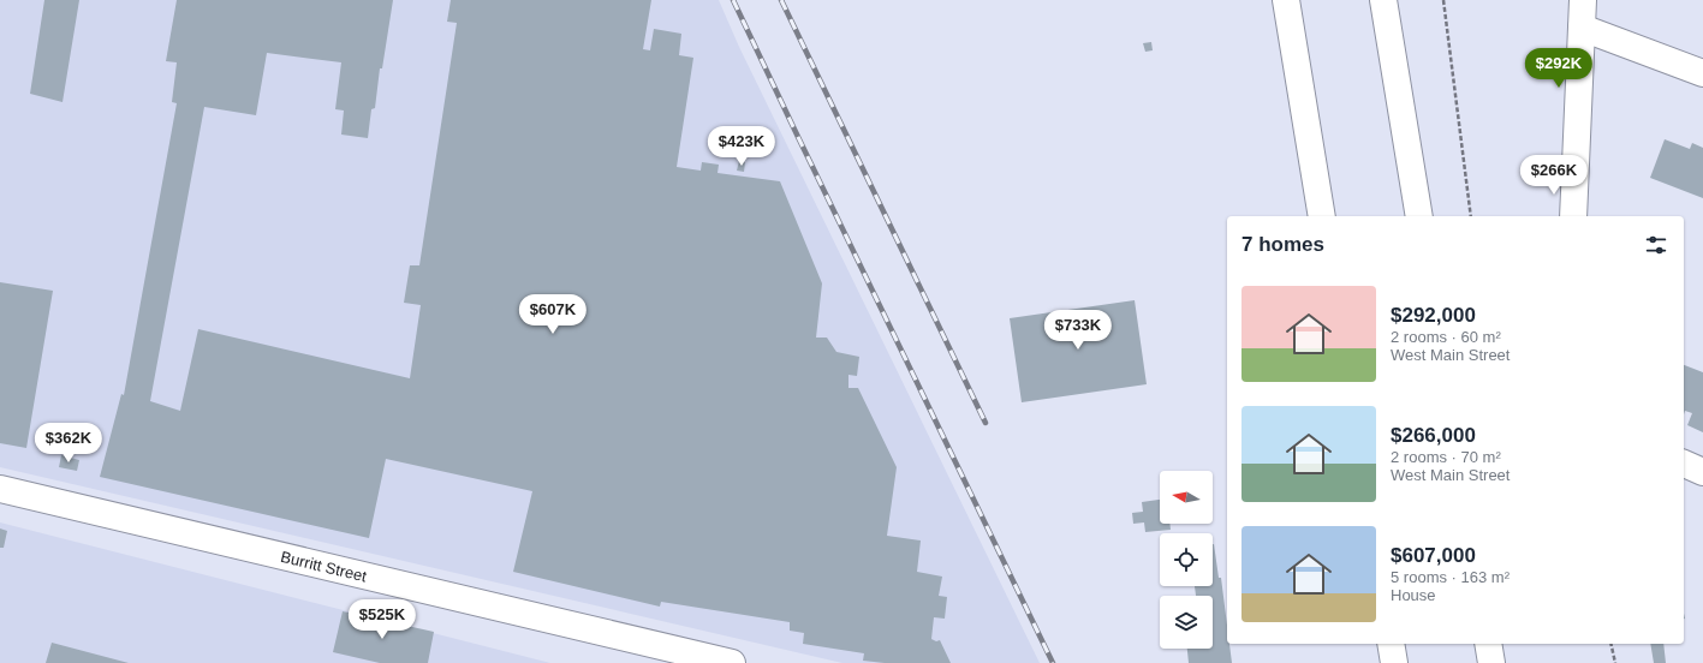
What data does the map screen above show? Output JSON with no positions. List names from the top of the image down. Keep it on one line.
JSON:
{"streets":{"main road":["Burritt Street"]},"north":"left","page":{"price":["$292K","$423K","$266K","$607K","$733K","$362K","$525K"],"heading":"7 homes","list":[{"name":"$292,000","note":"2 rooms · 60 m² · West Main Street"},{"name":"$266,000","note":"2 rooms · 70 m² · West Main Street"},{"name":"$607,000","note":"5 rooms · 163 m² · House"}]}}
